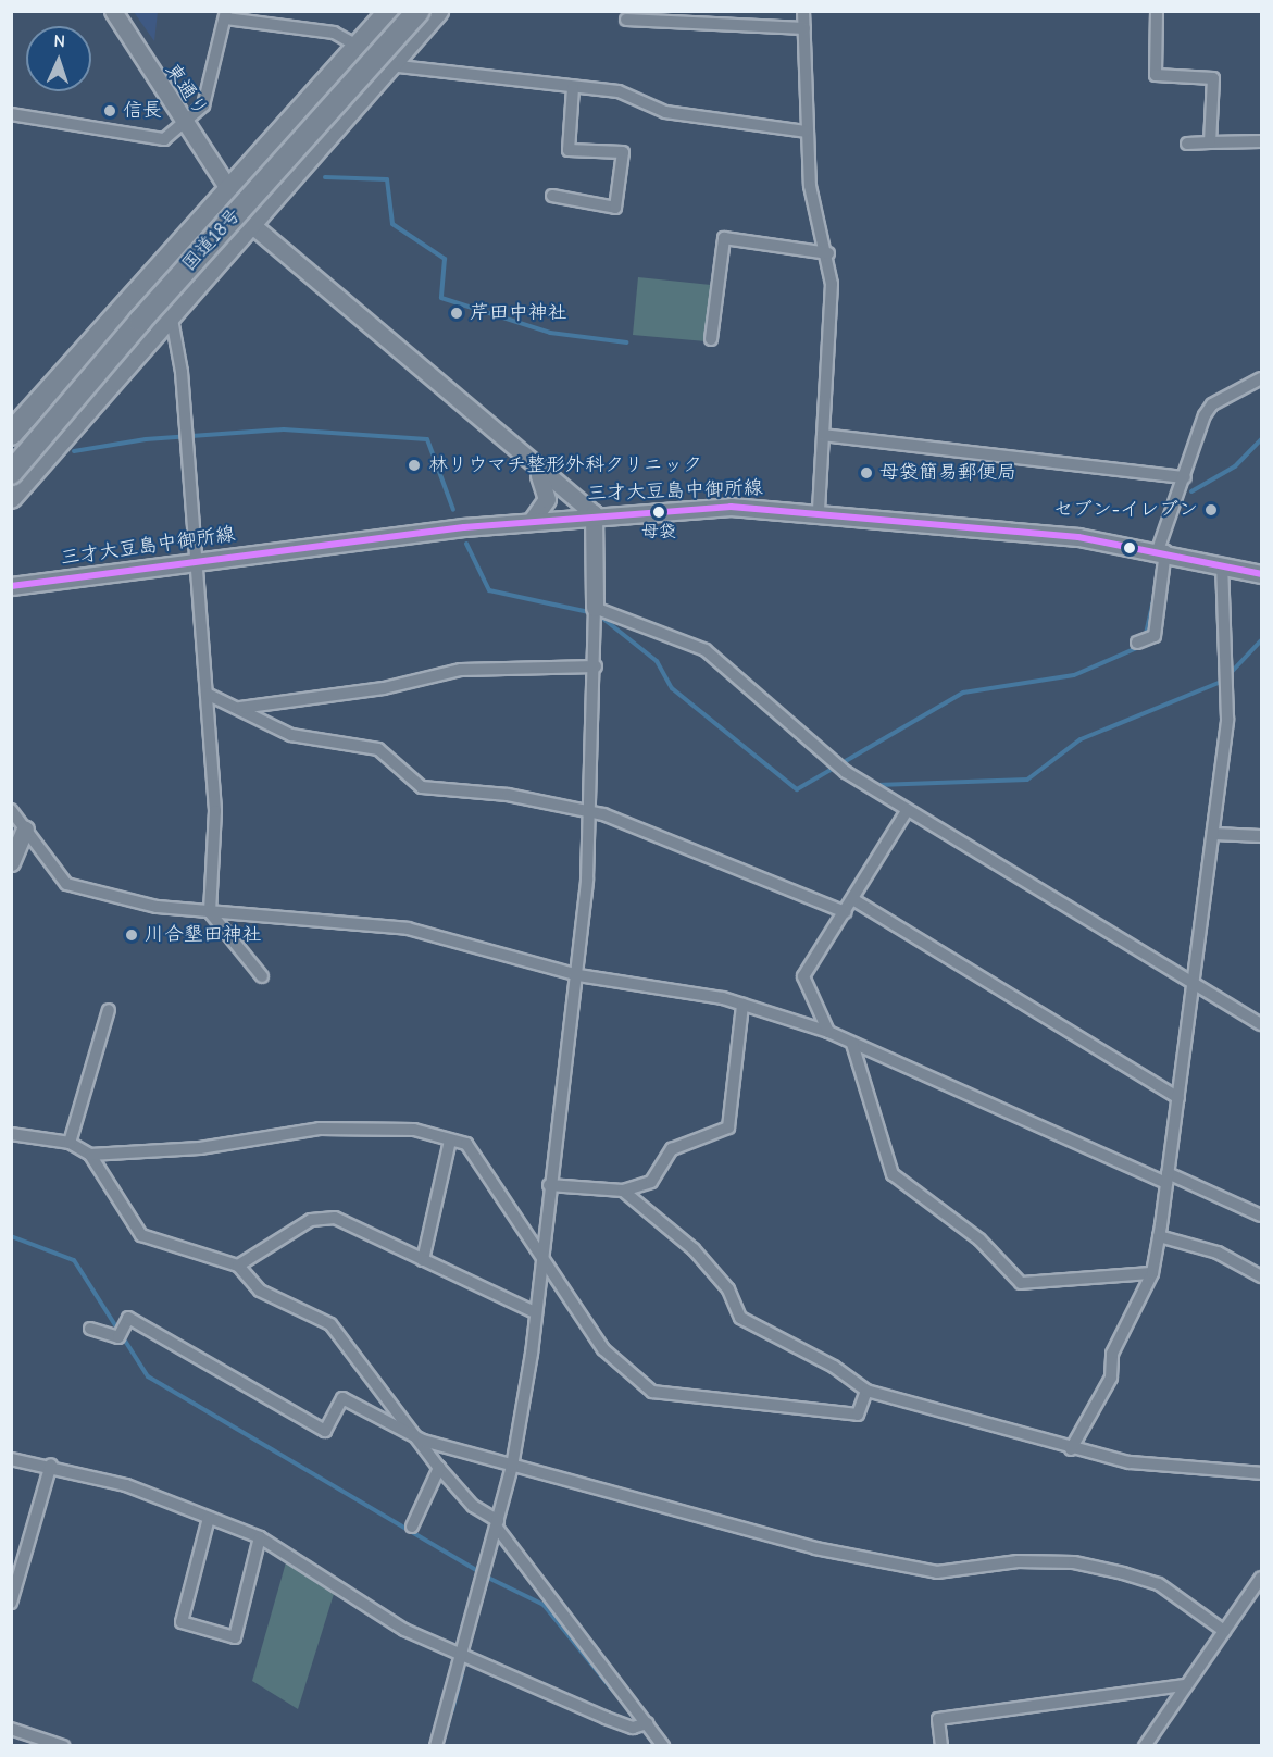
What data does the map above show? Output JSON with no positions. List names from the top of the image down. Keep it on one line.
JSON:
{"streets":{"highway":["国道18号"],"main road":["東通り","三才大豆島中御所線"]},"crossings":[["東通り","三才大豆島中御所線"]],"places":["信長","芹田中神社","林リウマチ整形外科クリニック","母袋簡易郵便局","セブン-イレブン","母袋","川合墾田神社"],"north":"top"}
